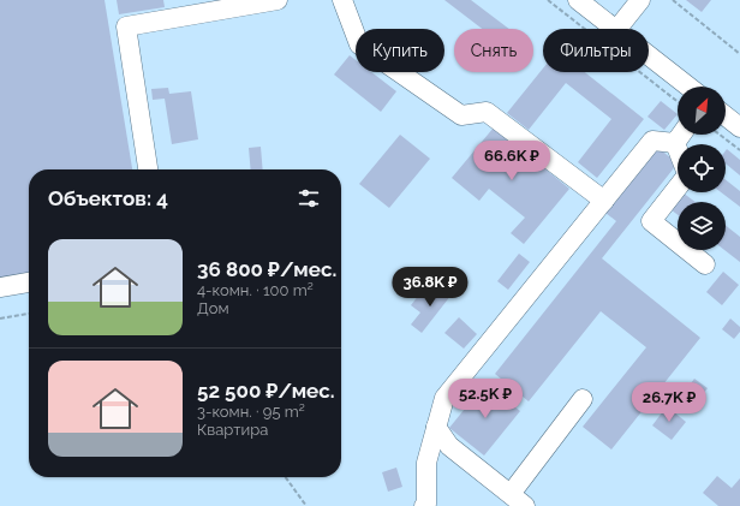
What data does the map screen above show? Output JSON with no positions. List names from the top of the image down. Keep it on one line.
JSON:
{"north":"top right","page":{"chip":["Купить","Снять","Фильтры"],"price":["66.6K ₽","36.8K ₽","52.5K ₽","26.7K ₽"],"heading":"Объектов: 4","list":[{"name":"36 800 ₽/мес.","note":"4-комн. · 100 m² · Дом"},{"name":"52 500 ₽/мес.","note":"3-комн. · 95 m² · Квартира"}]}}
